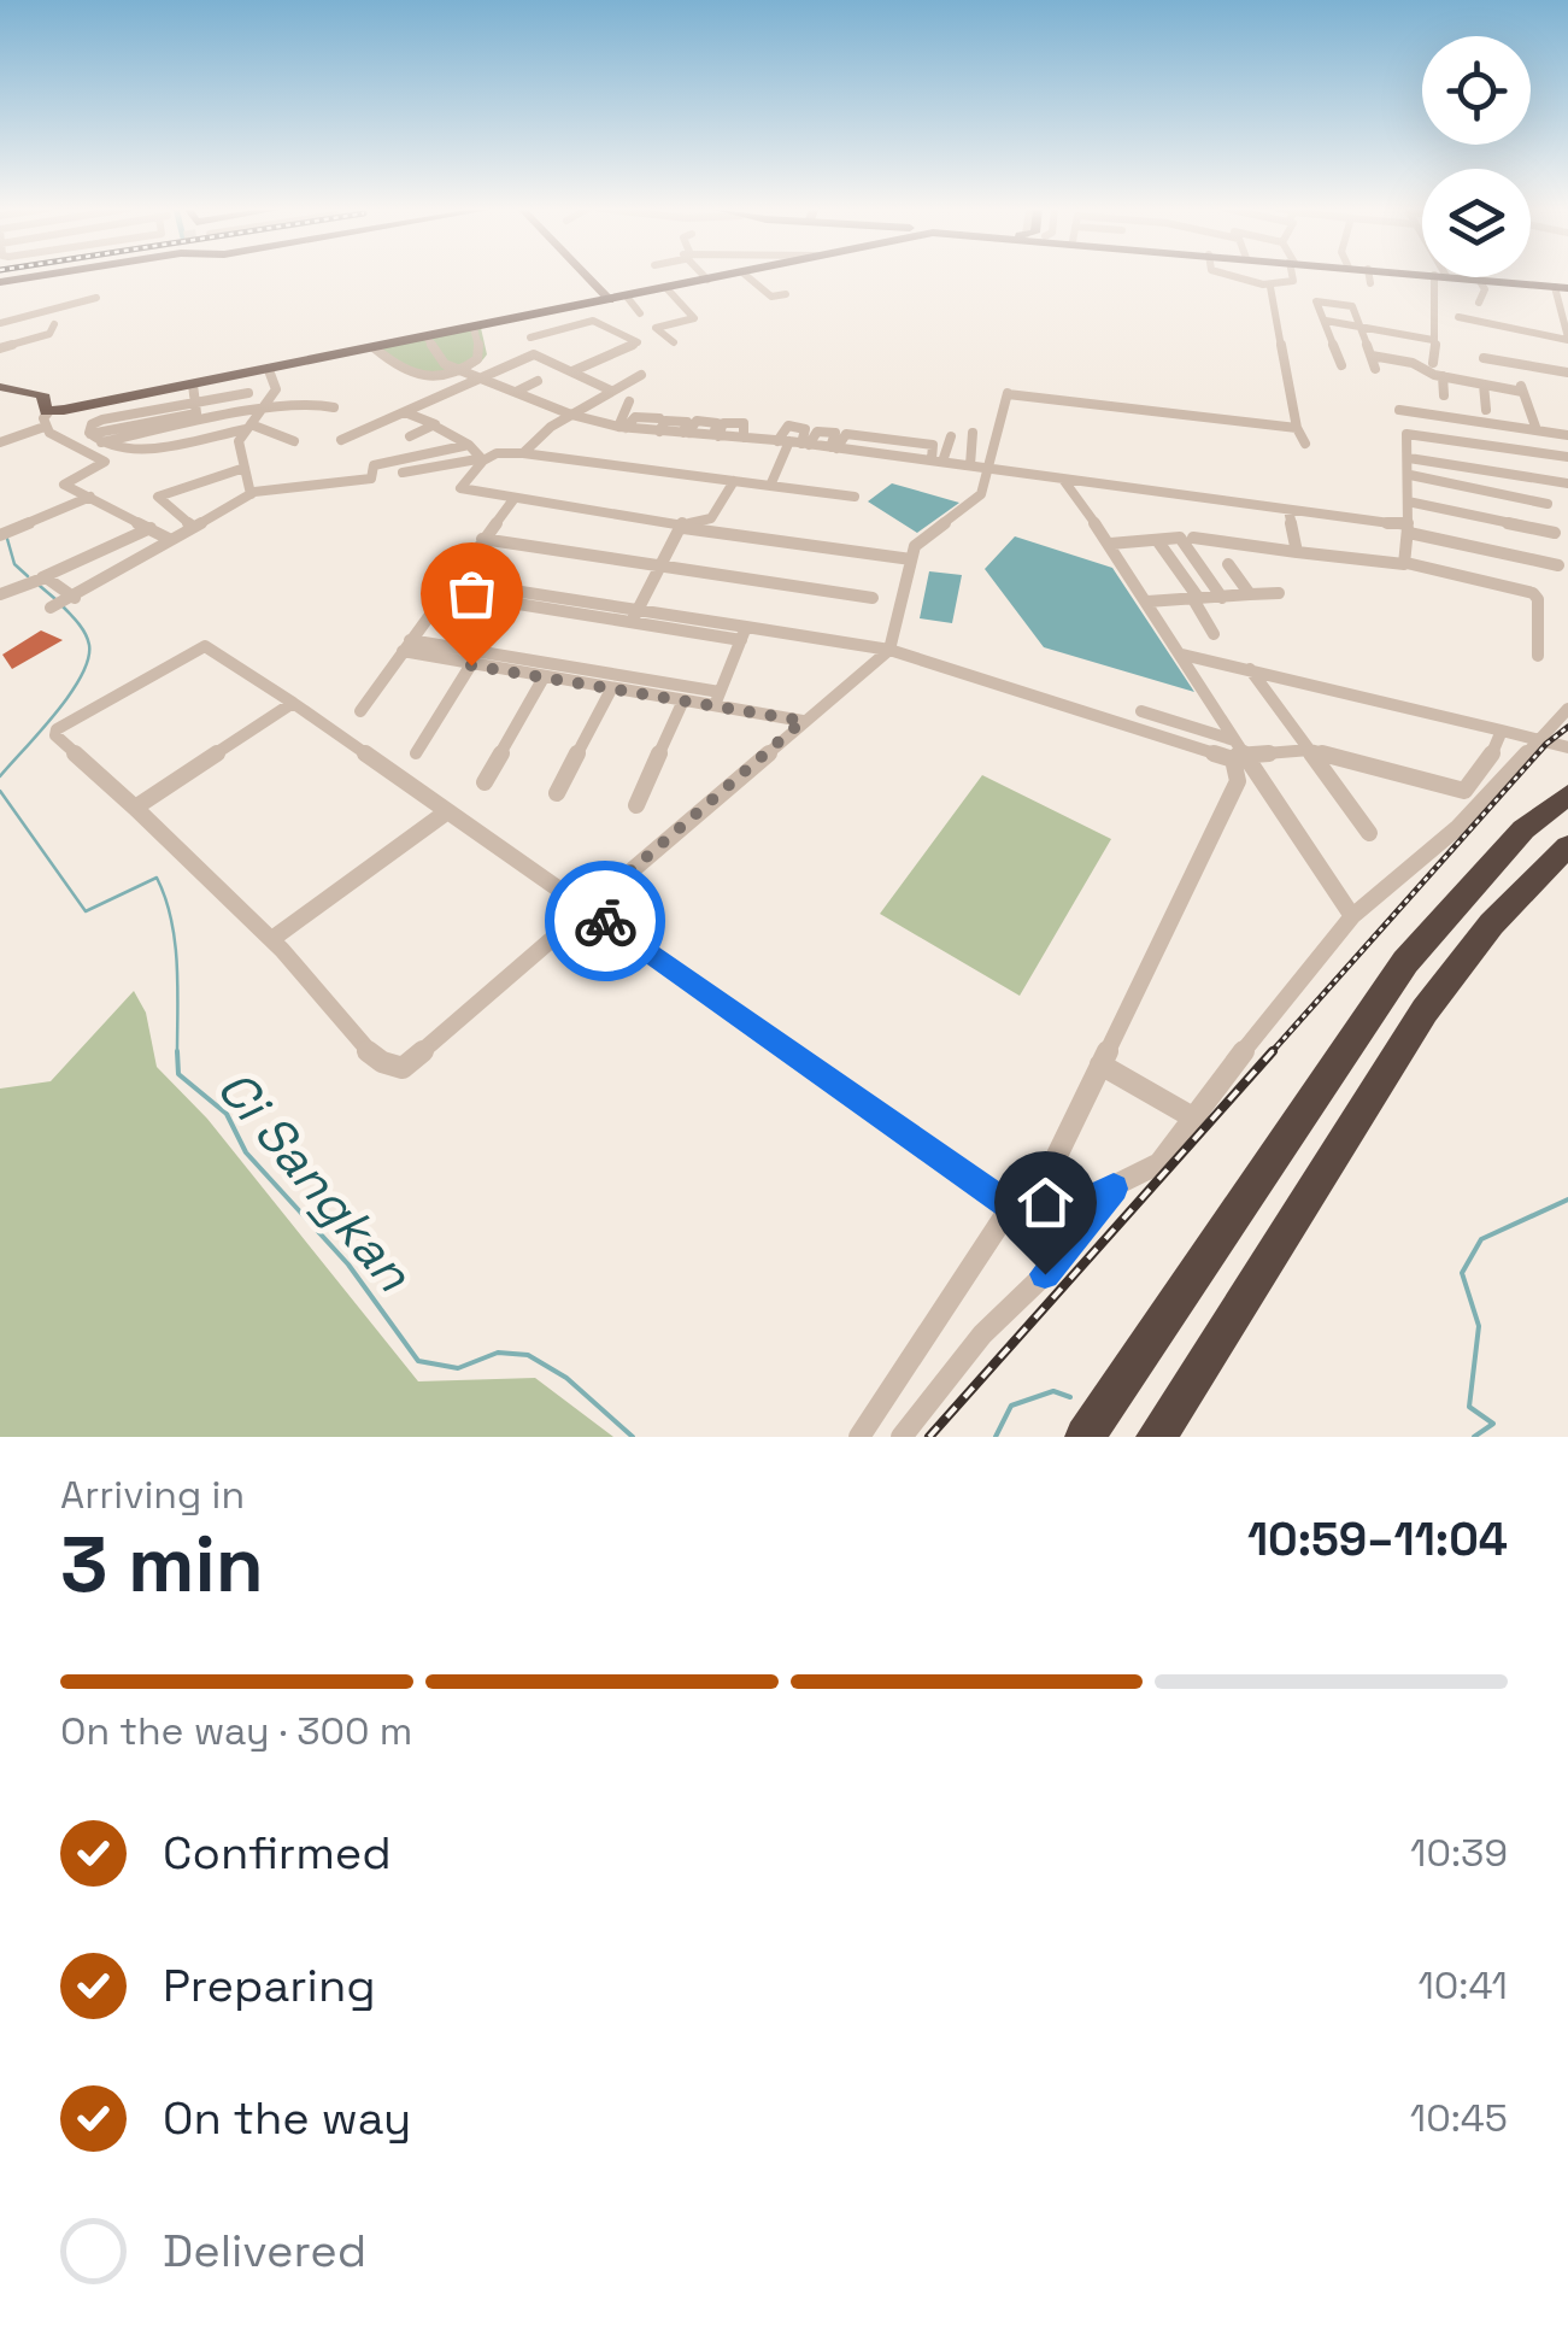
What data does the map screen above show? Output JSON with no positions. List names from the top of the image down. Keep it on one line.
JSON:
{"water":["Ci Sangkan"],"page":{"heading":["3 min","Arriving in","10:59–11:04"],"bar":"On the way · 300 m","list":[["Confirmed","10:39"],["Preparing","10:41"],["On the way","10:45"],"Delivered"]}}
